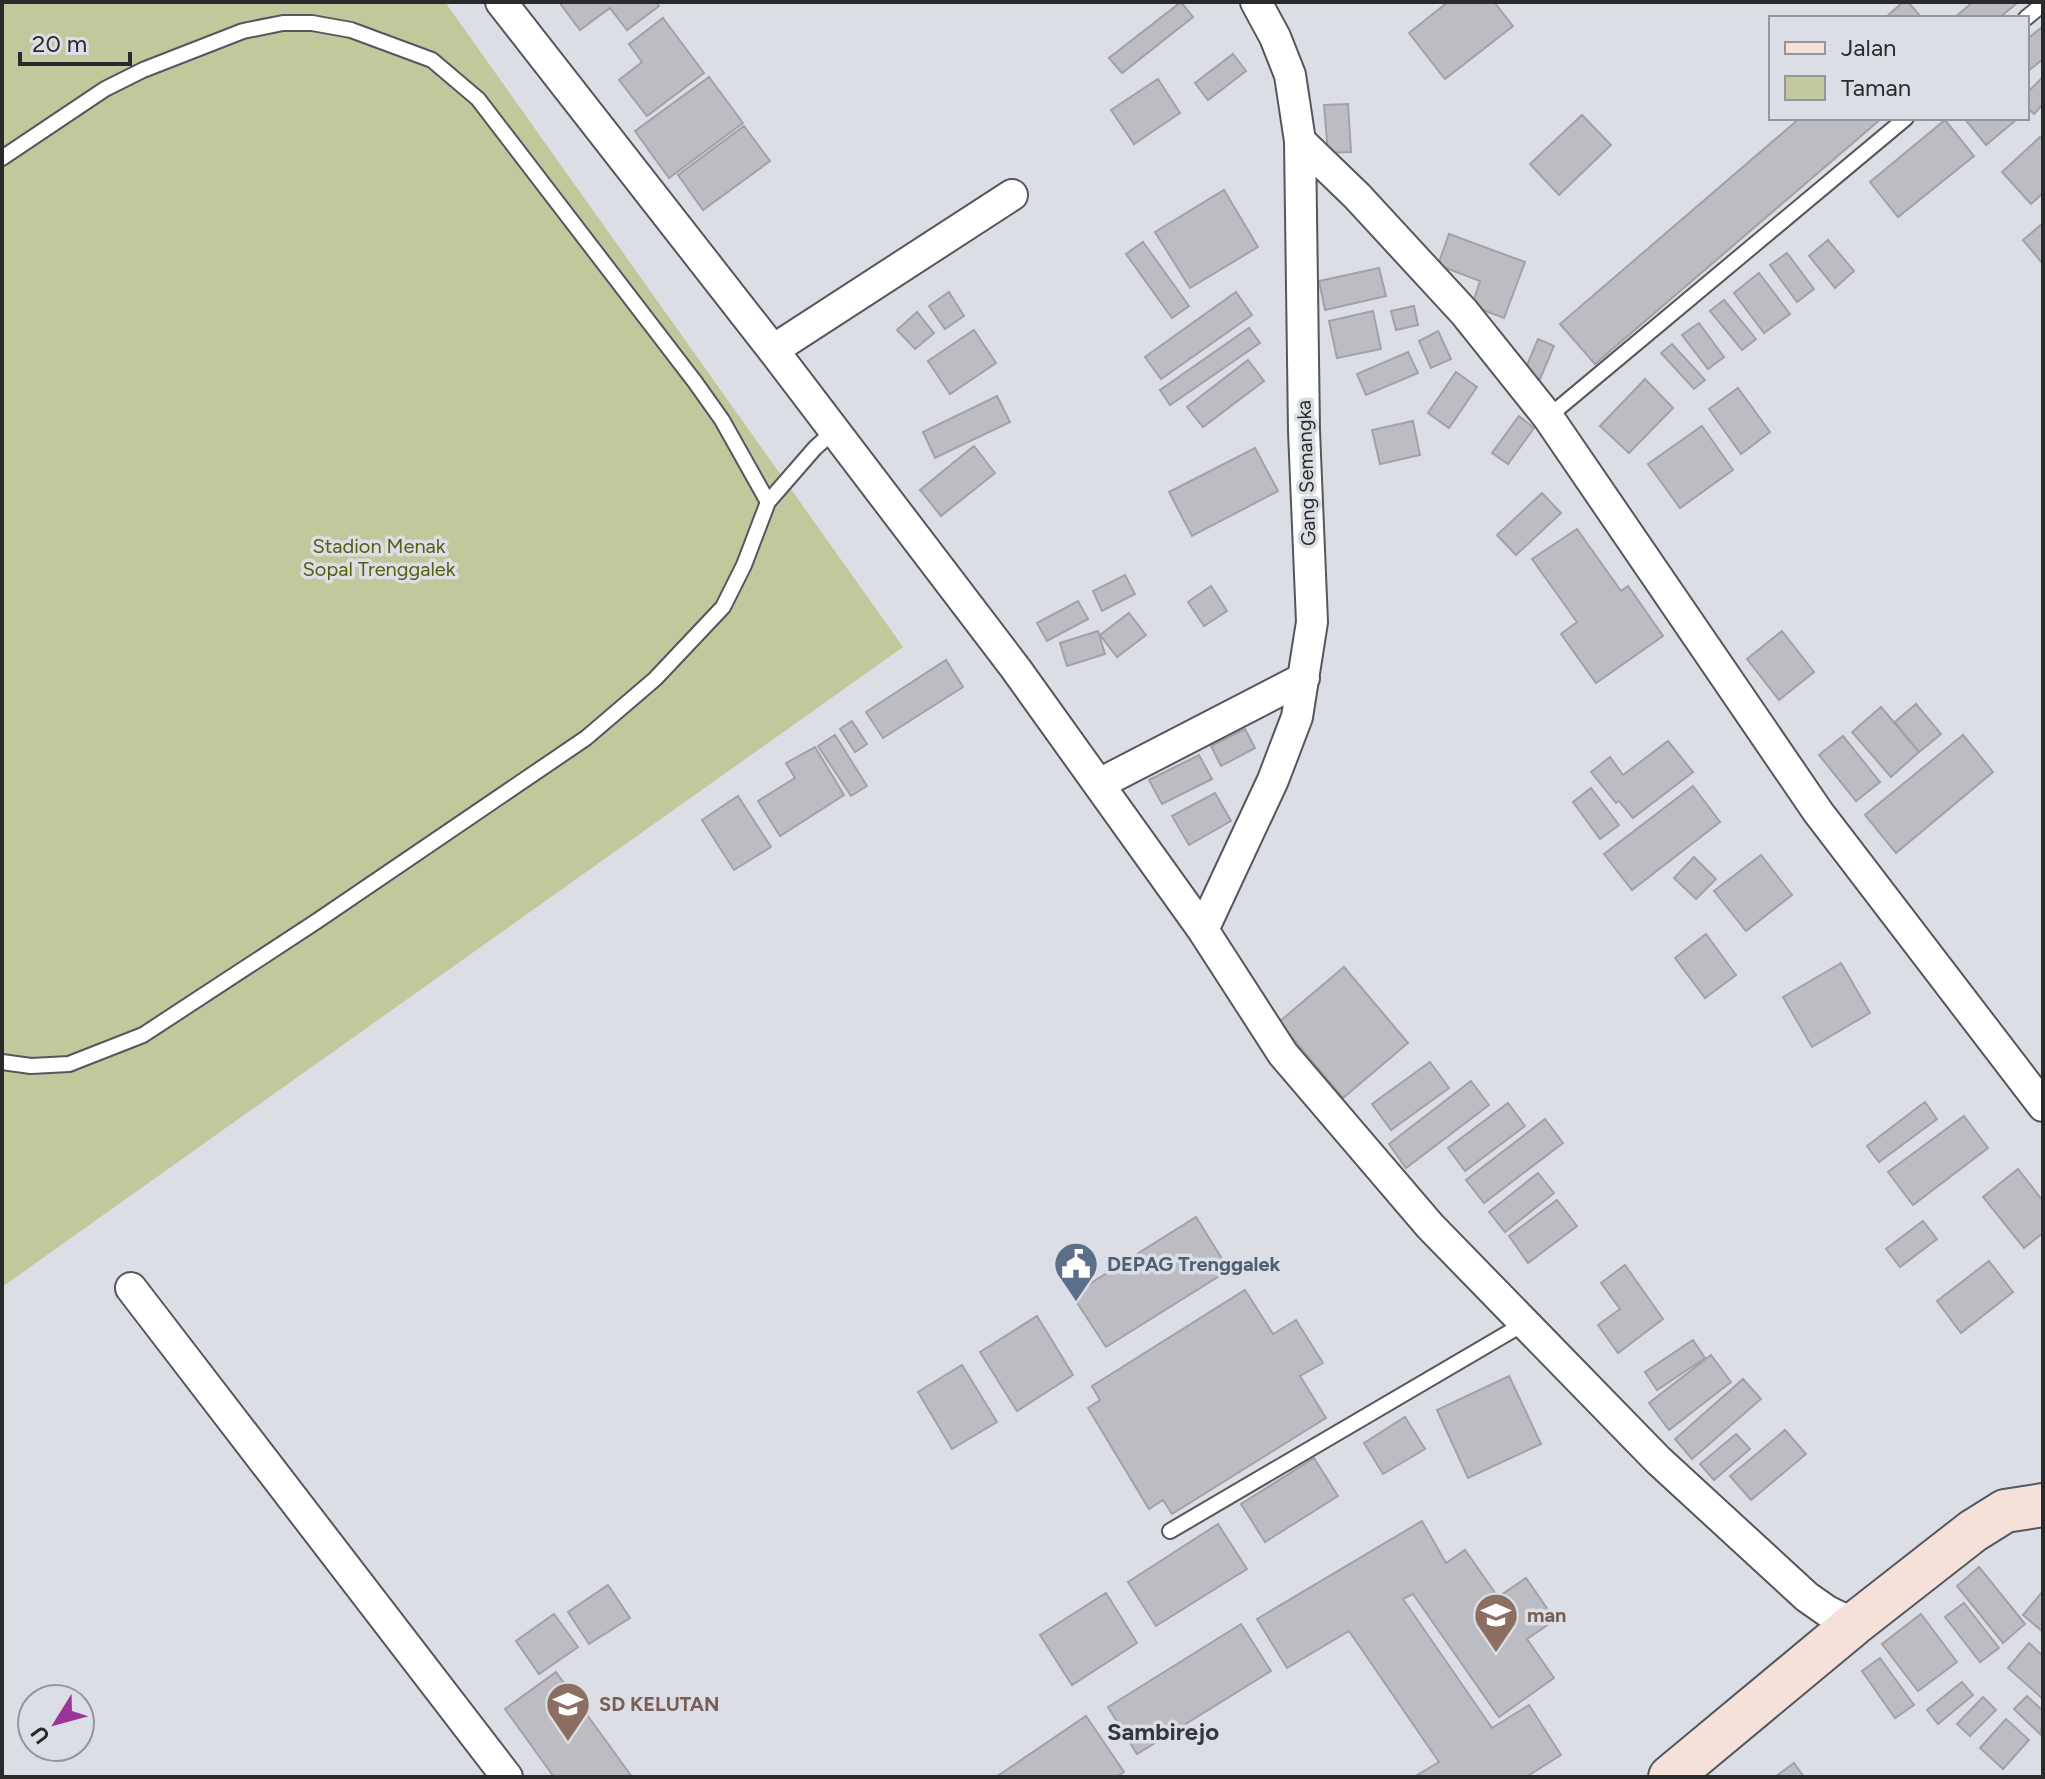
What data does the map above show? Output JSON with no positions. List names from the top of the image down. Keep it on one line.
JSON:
{"streets":{"street":["Gang Semangka"]},"districts":["Sambirejo"],"parks":["Stadion Menak Sopal Trenggalek"],"places":{"public building":["DEPAG Trenggalek"],"school or university":["man","SD KELUTAN"]},"legend":["Jalan","Taman"],"scale_bar":"20 m","north":"bottom left"}
